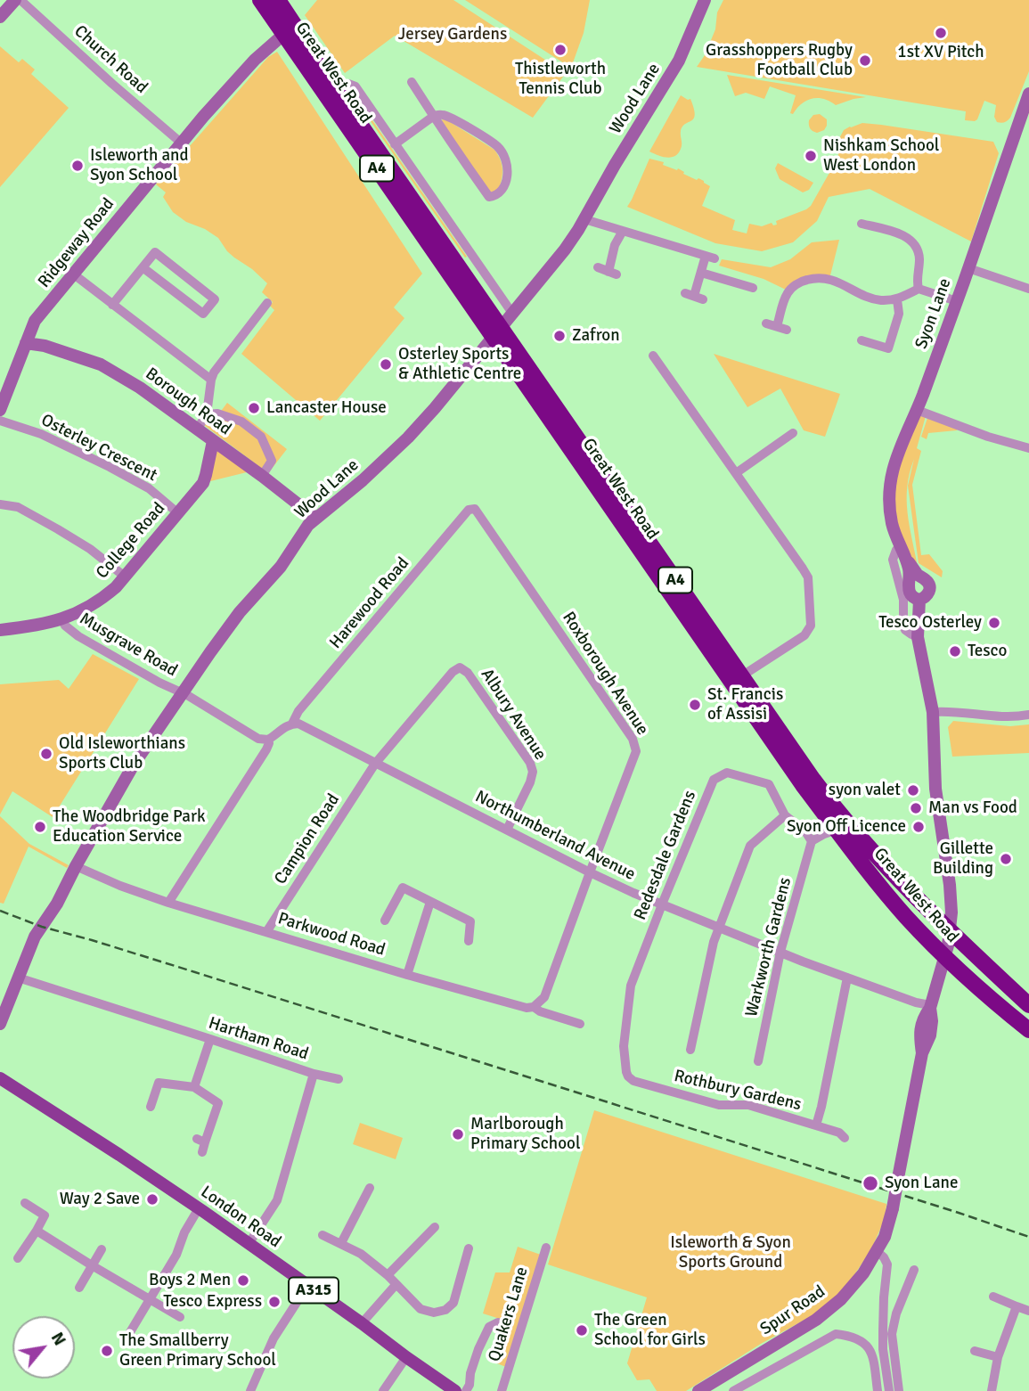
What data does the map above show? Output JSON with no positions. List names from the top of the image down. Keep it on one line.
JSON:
{"streets":{"highway":["Great West Road","A4"],"main road":["London Road","A315"],"street":["Church Road","Wood Lane","Ridgeway Road","Syon Lane","Borough Road","Osterley Crescent","College Road","Harewood Road","Musgrave Road","Roxborough Avenue","Albury Avenue","Northumberland Avenue","Campion Road","Redesdale Gardens","Parkwood Road","Warkworth Gardens","Hartham Road","Rothbury Gardens","Spur Road","Quakers Lane"]},"crossings":[["Church Road","Ridgeway Road"],["Great West Road","Wood Lane"],["Great West Road","A4"],["Great West Road","Ridgeway Road"],["Great West Road","Syon Lane"],["Wood Lane","Borough Road"],["Wood Lane","Musgrave Road"],["Wood Lane","Parkwood Road"],["Wood Lane","Hartham Road"],["A4","Syon Lane"],["Ridgeway Road","Borough Road"],["Syon Lane","Northumberland Avenue"],["Syon Lane","Spur Road"],["Borough Road","College Road"],["Osterley Crescent","College Road"],["College Road","Musgrave Road"],["Harewood Road","Roxborough Avenue"],["Harewood Road","Northumberland Avenue"],["Roxborough Avenue","Northumberland Avenue"],["Roxborough Avenue","Parkwood Road"],["Albury Avenue","Northumberland Avenue"],["Albury Avenue","Campion Road"],["Northumberland Avenue","Campion Road"],["Northumberland Avenue","Redesdale Gardens"],["Northumberland Avenue","Warkworth Gardens"],["Campion Road","Parkwood Road"],["Redesdale Gardens","Warkworth Gardens"],["Redesdale Gardens","Rothbury Gardens"],["Hartham Road","London Road"]],"parks":["Jersey Gardens","Isleworth & Syon Sports Ground"],"places":["1st XV Pitch","Thistleworth Tennis Club","Grasshoppers Rugby Football Club","Nishkam School West London","Isleworth and Syon School","Zafron","Osterley Sports & Athletic Centre","Lancaster House","Tesco Osterley","Tesco","St. Francis of Assisi","Old Isleworthians Sports Club","syon valet","Man vs Food","The Woodbridge Park Education Service","Syon Off Licence","Gillette Building","Marlborough Primary School","Syon Lane","Way 2 Save","Boys 2 Men","Tesco Express","The Green School for Girls","The Smallberry Green Primary School"],"north":"top right"}
